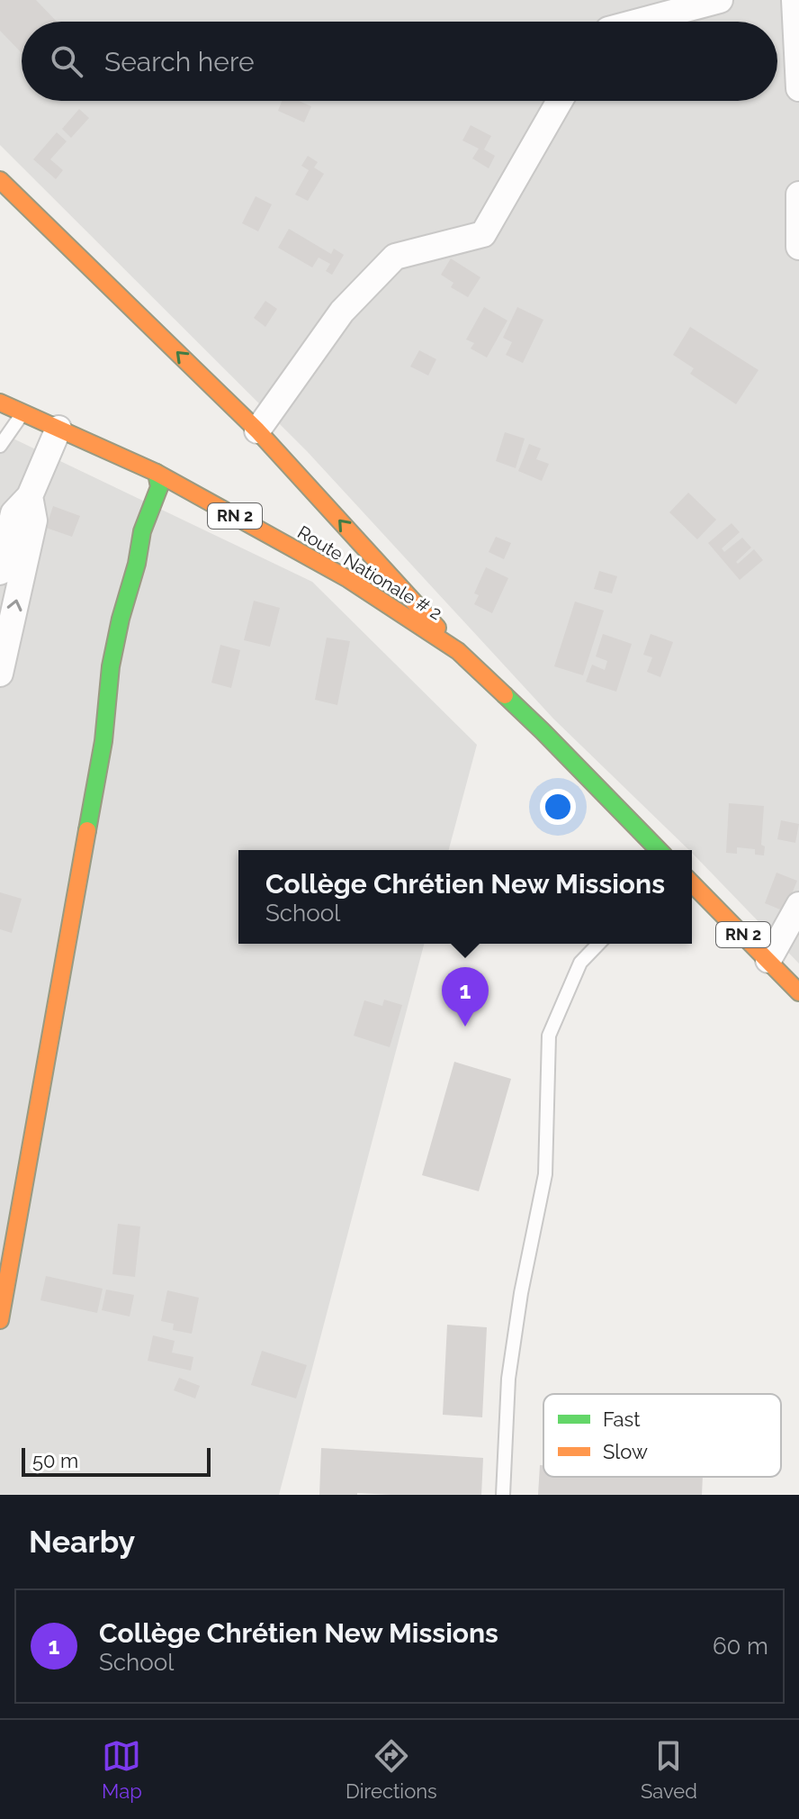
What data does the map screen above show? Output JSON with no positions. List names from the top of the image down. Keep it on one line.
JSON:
{"streets":{"main road":["RN 2","Route Nationale # 2"]},"legend":["Fast","Slow"],"scale_bar":"50 m","page":{"search":"Search here","popup":["Collège Chrétien New Missions","School"],"pins":"1","scale":"50 m","heading":"Nearby","list":[{"mark":"1","name":"Collège Chrétien New Missions","note":"School","value":"60 m"}],"nav":["Map","Directions","Saved"]}}
